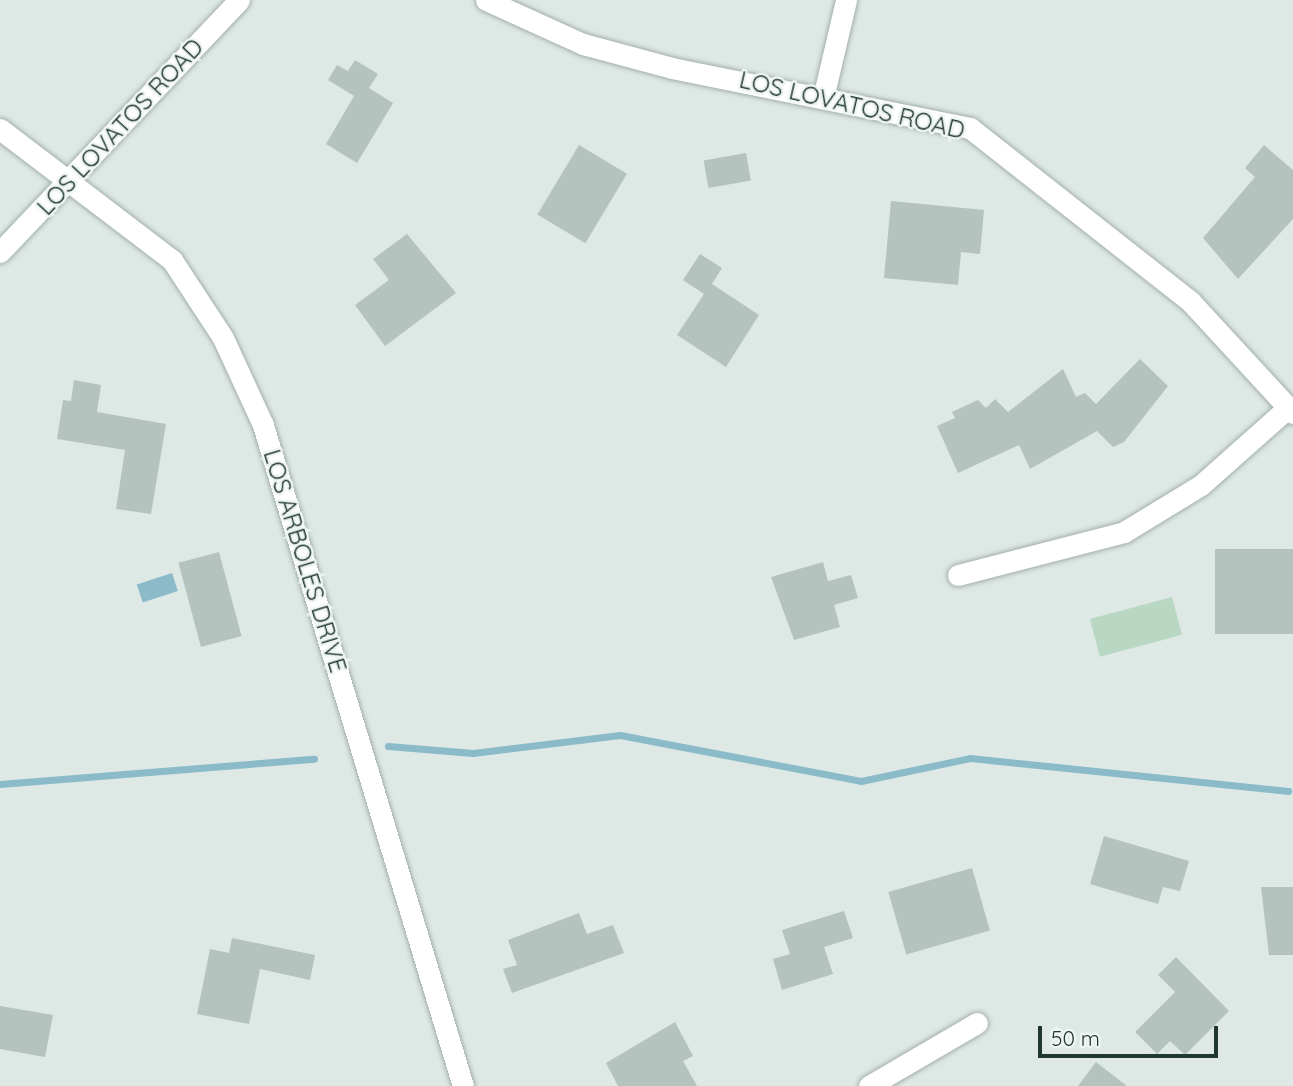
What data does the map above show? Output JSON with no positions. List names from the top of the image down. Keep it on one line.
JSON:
{"streets":{"street":["LOS LOVATOS ROAD","LOS ARBOLES DRIVE"]},"crossings":[["LOS LOVATOS ROAD","LOS ARBOLES DRIVE"]],"scale_bar":"50 m"}
